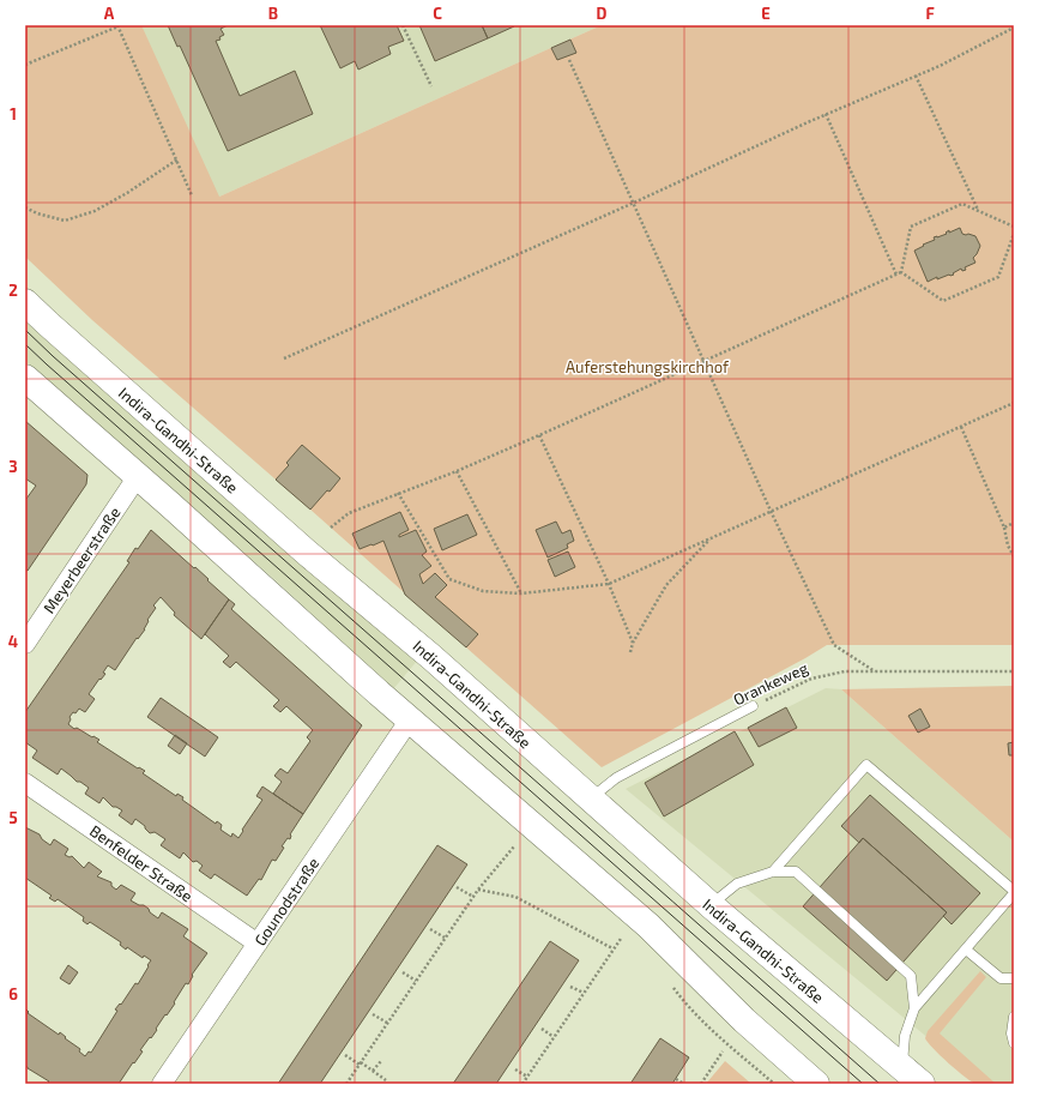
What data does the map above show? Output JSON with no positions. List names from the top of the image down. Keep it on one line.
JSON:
{"streets":{"main road":["Indira-Gandhi-Straße"],"street":["Meyerbeerstraße","Benfelder Straße","Gounodstraße"],"lane":["Orankeweg"]},"crossings":[["Indira-Gandhi-Straße","Orankeweg"],["Benfelder Straße","Gounodstraße"]],"parks":["Auferstehungskirchhof"],"grid":{"columns":["A","B","C","D","E","F"],"rows":["1","2","3","4","5","6"]}}
